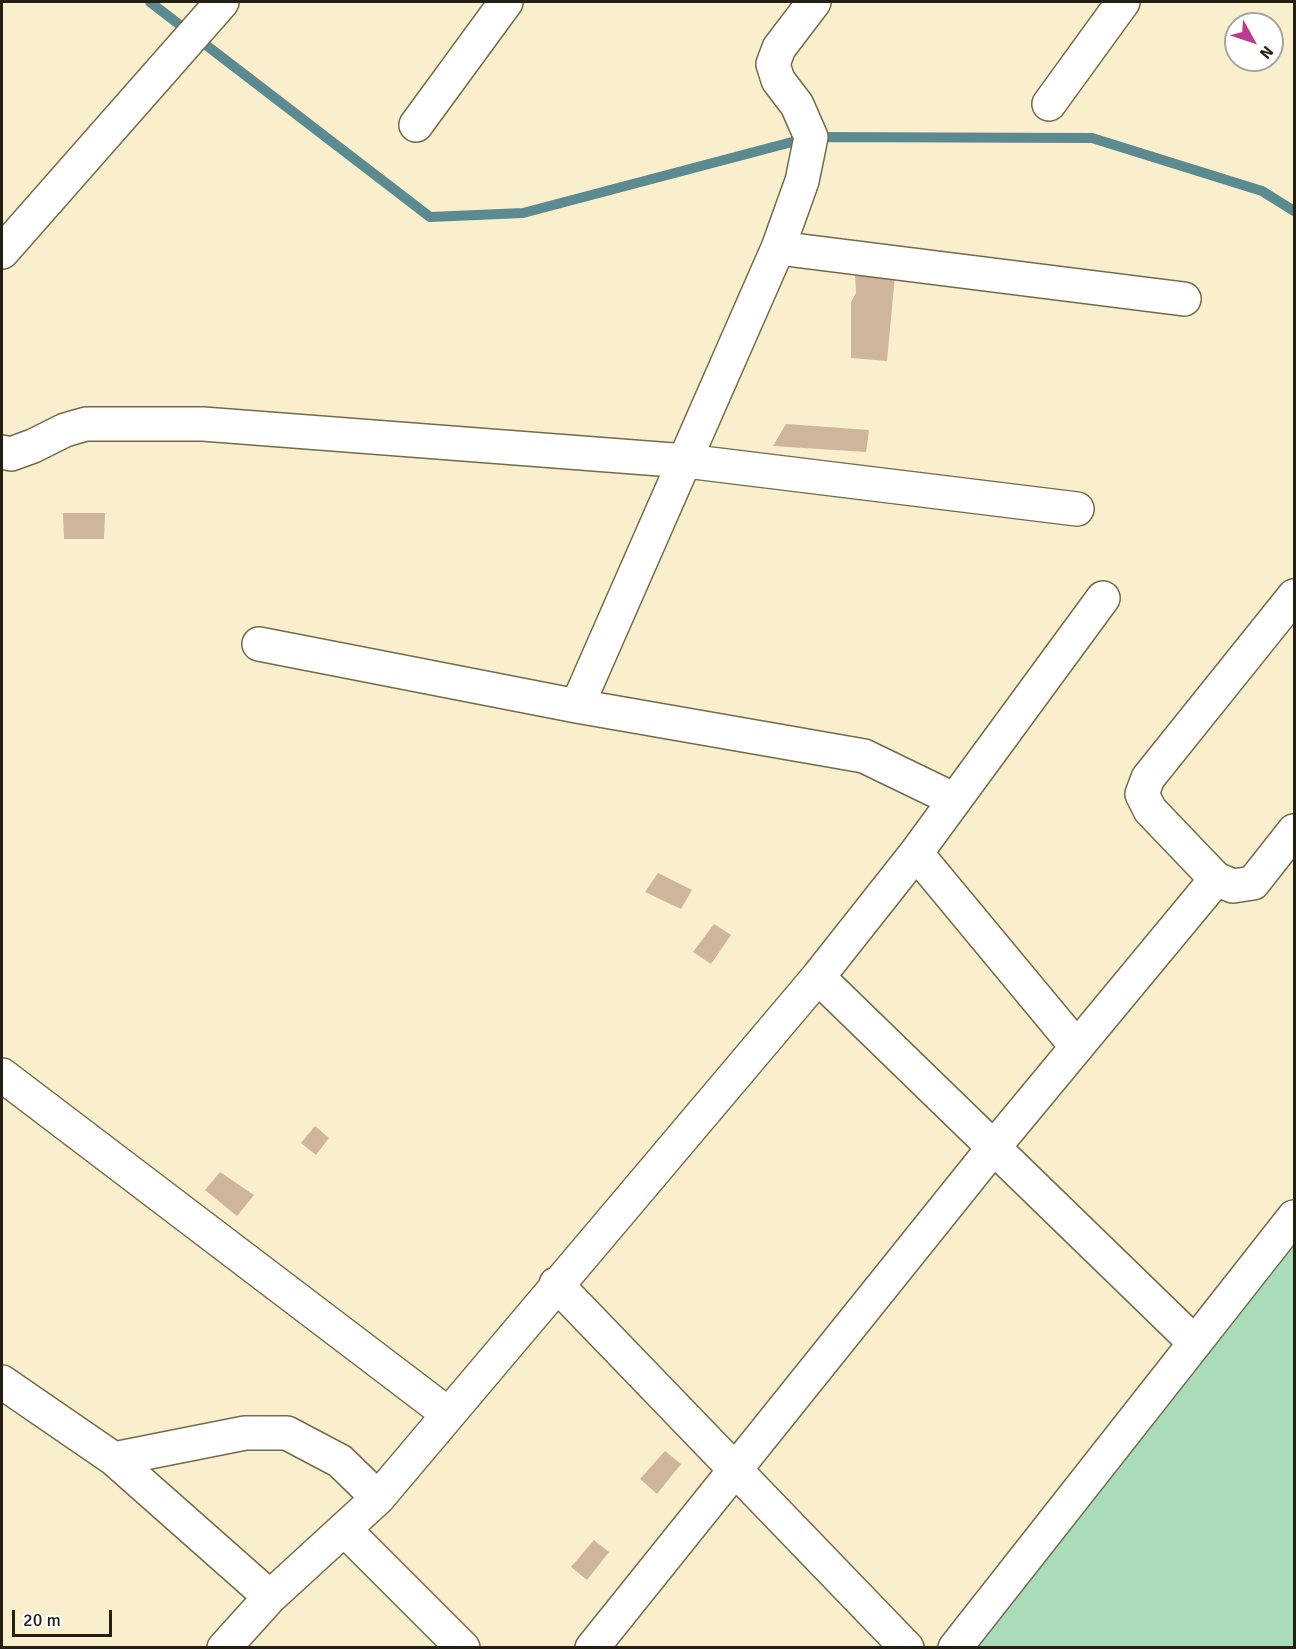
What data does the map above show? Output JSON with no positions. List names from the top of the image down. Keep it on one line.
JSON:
{"scale_bar":"20 m","north":"bottom right"}
